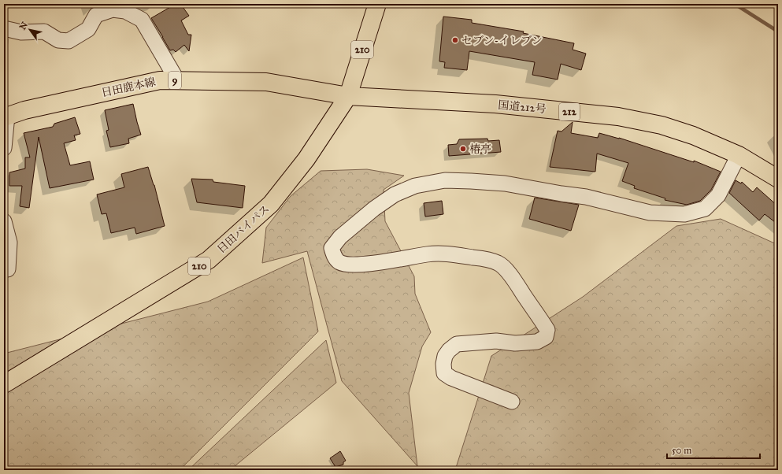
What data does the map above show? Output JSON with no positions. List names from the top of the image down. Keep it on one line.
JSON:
{"streets":{"main road":["210","9","日田鹿本線","国道212号","212","日田バイパス"]},"crossings":[["日田鹿本線","国道212号"],["日田鹿本線","日田バイパス"],["国道212号","日田バイパス"]],"places":["セブン-イレブン","椿亭"],"scale_bar":"50 m","north":"top left"}
